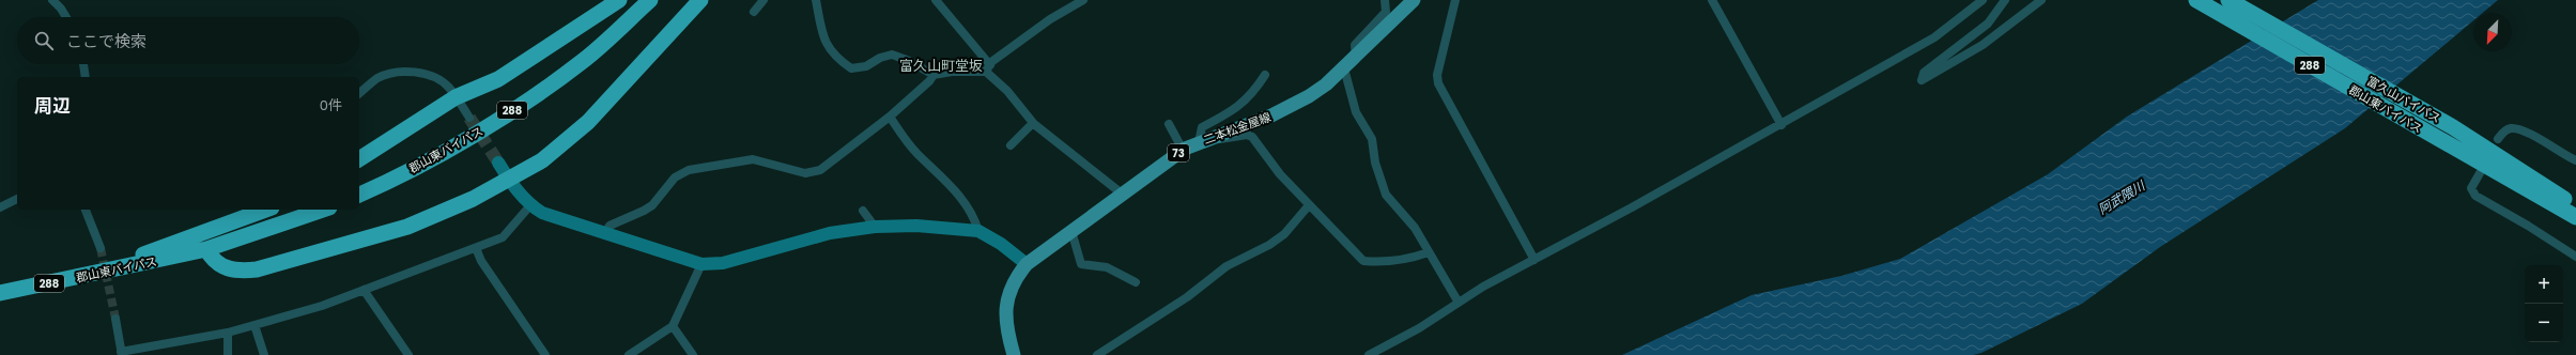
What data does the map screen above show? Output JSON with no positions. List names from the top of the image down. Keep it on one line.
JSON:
{"streets":{"highway":["288","富久山バイパス","郡山東バイパス"],"main road":["二本松金屋線","73"]},"districts":["富久山町堂坂"],"water":["阿武隈川"],"north":"bottom left","page":{"search":"ここで検索","heading":["周辺","0件"],"map_buttons":["+","−"]}}
